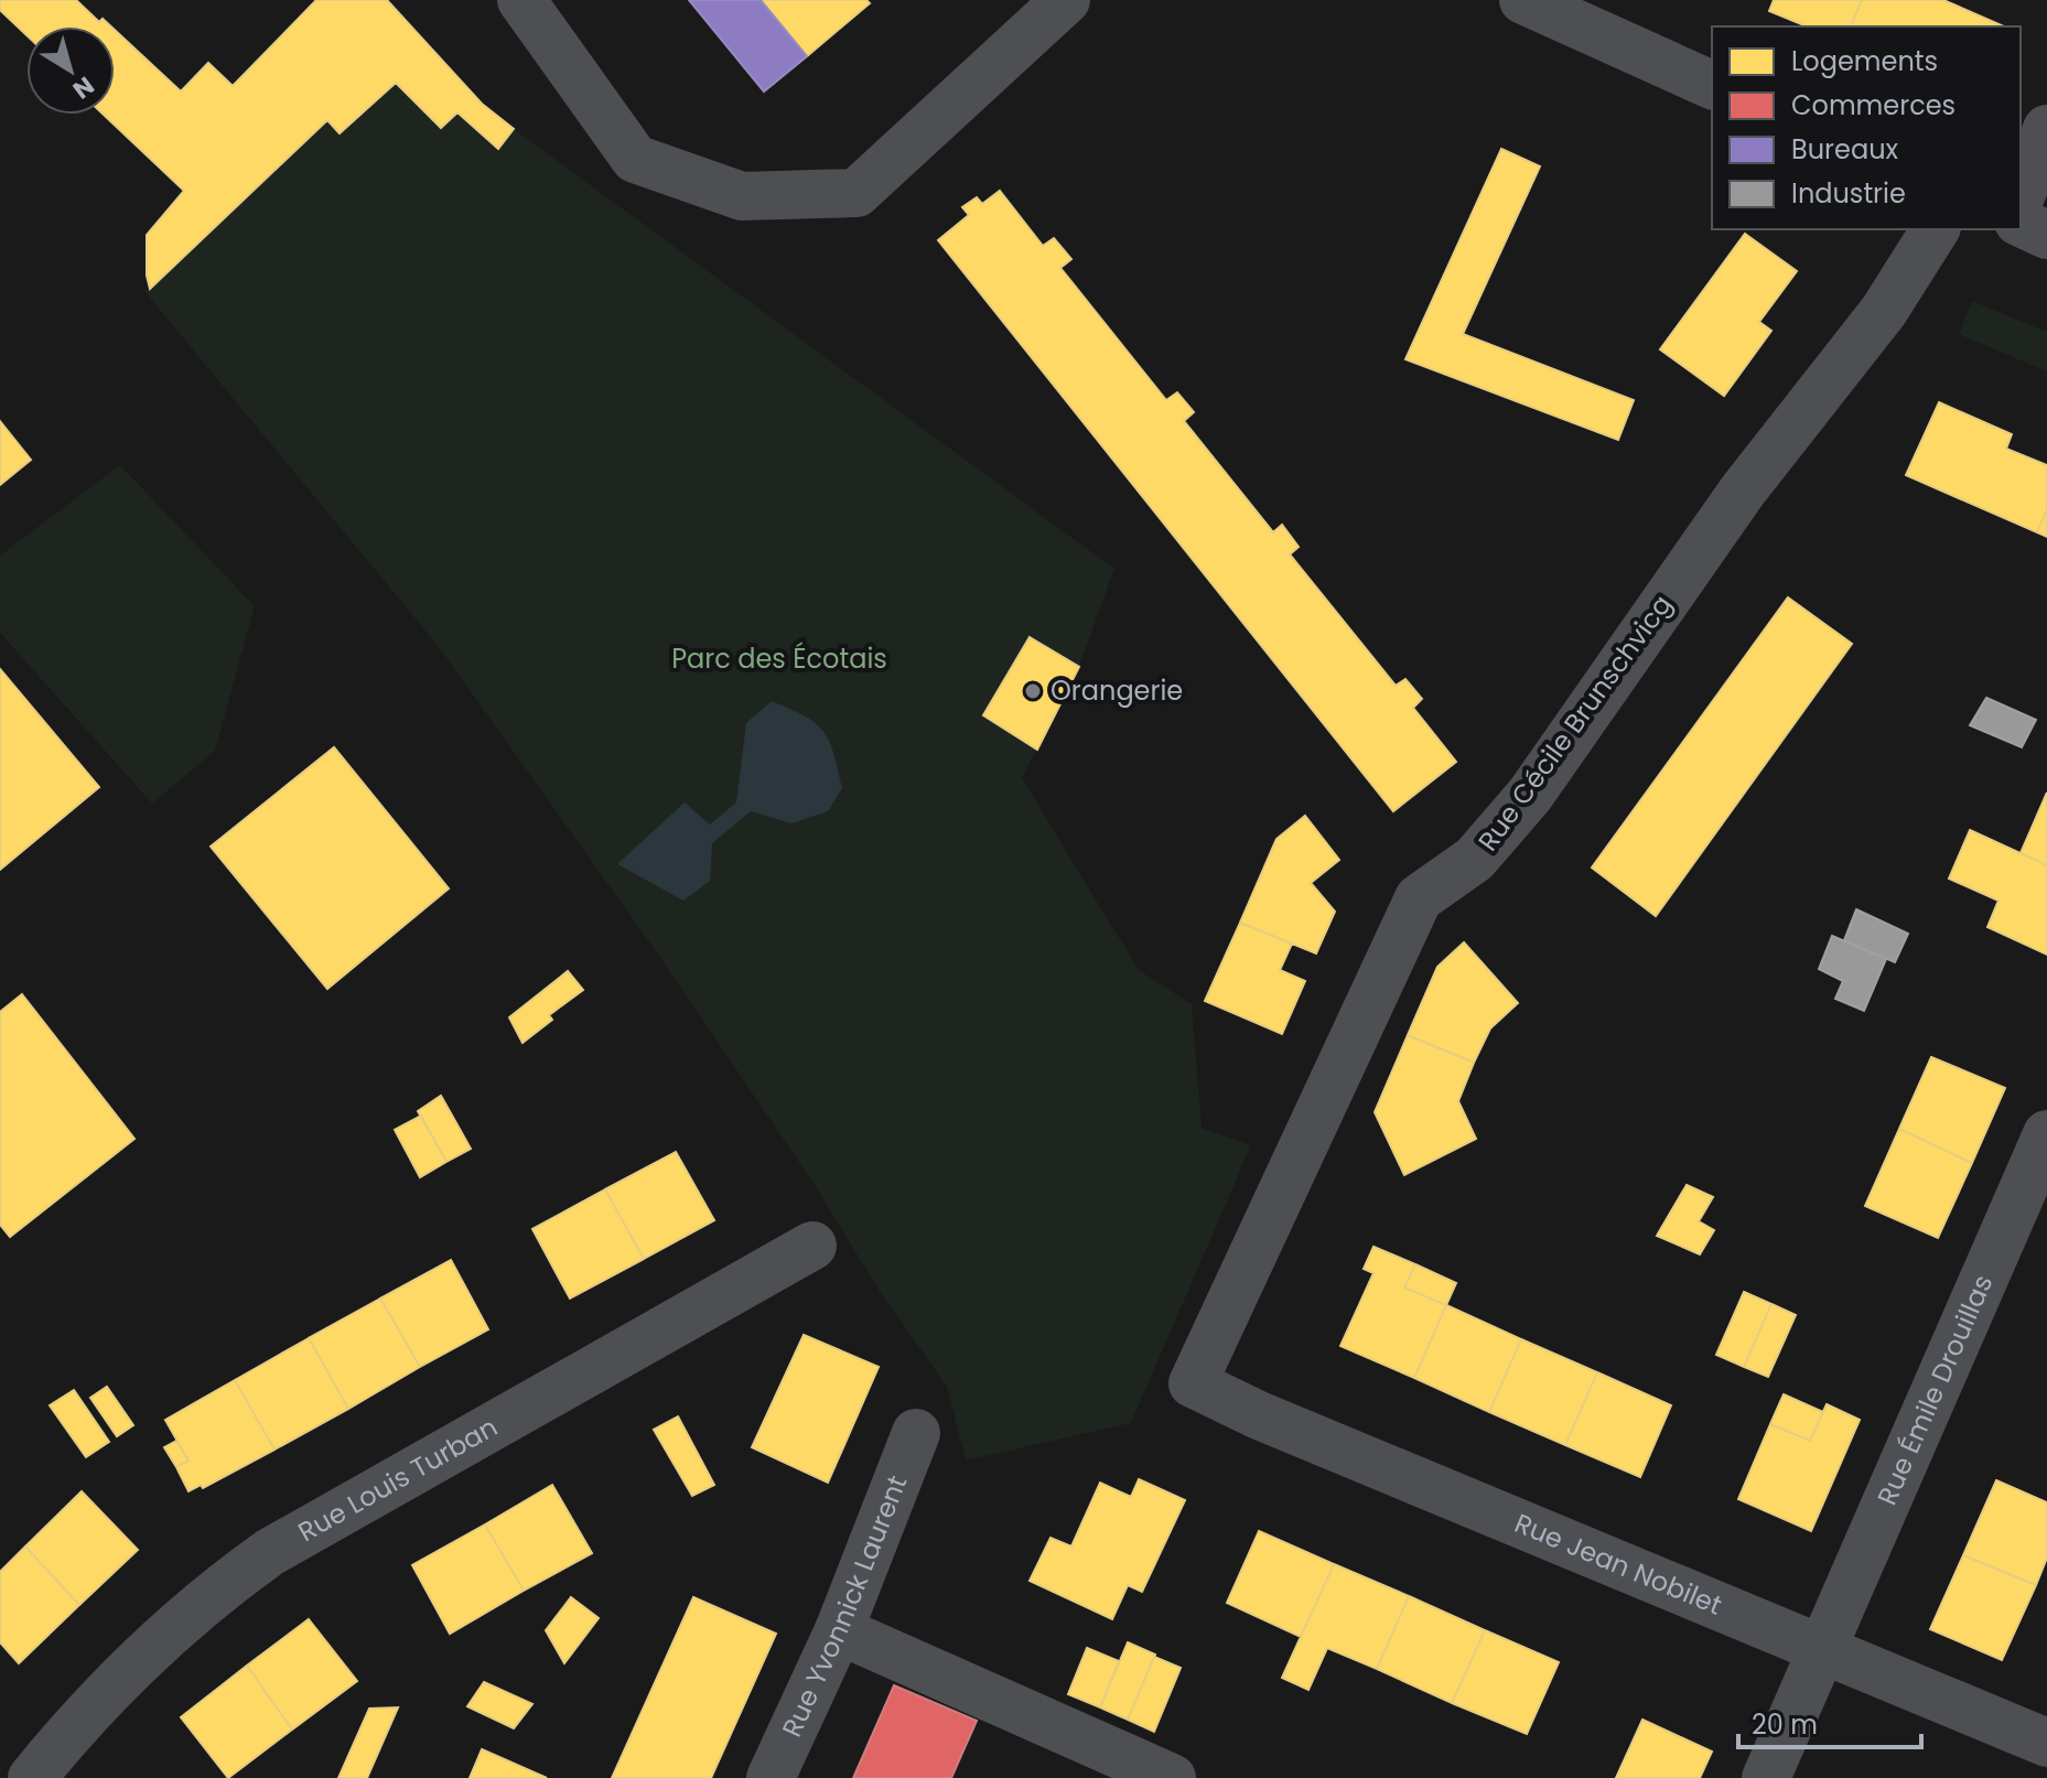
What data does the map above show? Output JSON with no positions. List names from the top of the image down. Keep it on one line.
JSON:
{"streets":{"street":["Rue Cécile Brunschvicg","Rue Émile Drouillas","Rue Louis Turban","Rue Jean Nobilet","Rue Yvonnick Laurent"]},"crossings":[["Rue Cécile Brunschvicg","Rue Jean Nobilet"],["Rue Émile Drouillas","Rue Jean Nobilet"]],"parks":["Parc des Écotais"],"places":["Orangerie"],"legend":["Logements","Commerces","Bureaux","Industrie"],"scale_bar":"20 m","north":"bottom right"}
